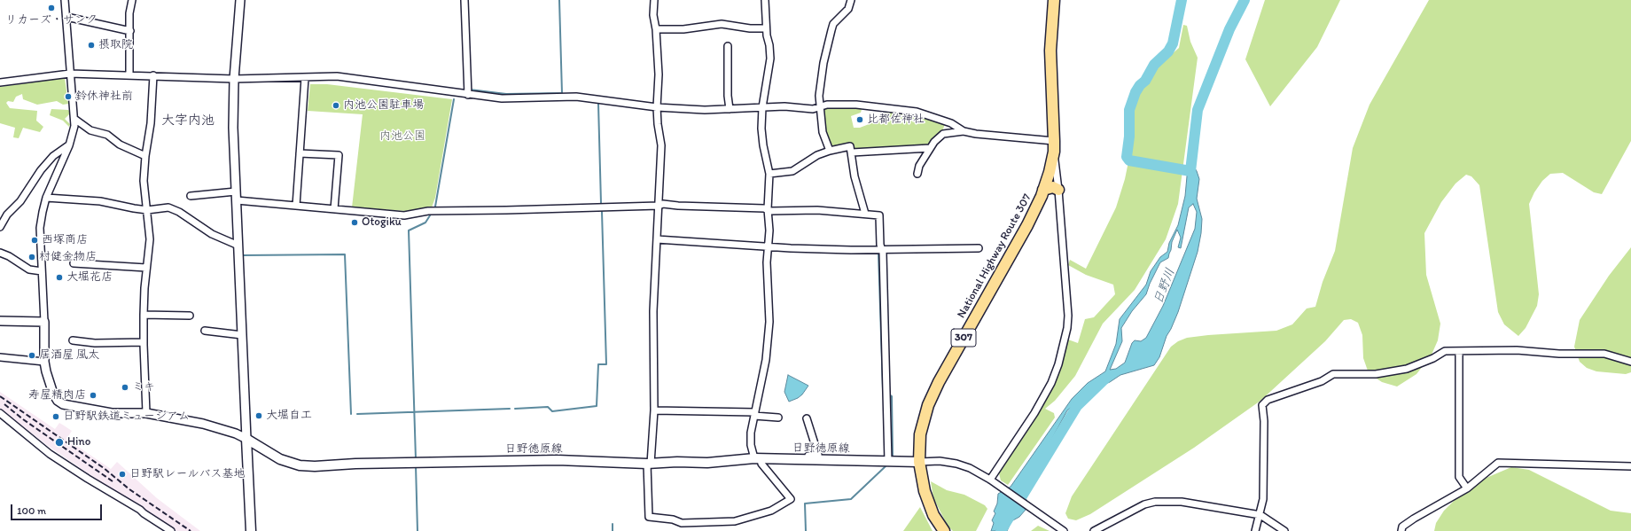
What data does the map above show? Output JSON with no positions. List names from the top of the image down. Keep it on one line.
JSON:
{"streets":{"highway":["National Highway Route 307","307"],"main road":["日野徳原線"]},"crossings":[["National Highway Route 307","日野徳原線"]],"districts":["大字内池"],"water":["日野川"],"parks":["内池公園"],"places":["リカーズ・サンク","摂取院","鈴休神社前","内池公園駐車場","比都佐神社","Otogiku","西塚商店","村健金物店","大堀花店","居酒屋 風太","ミキ","寿屋精肉店","大堀自工","日野駅鉄道ミュージアム","Hino","日野駅レールバス基地"],"scale_bar":"100 m"}
